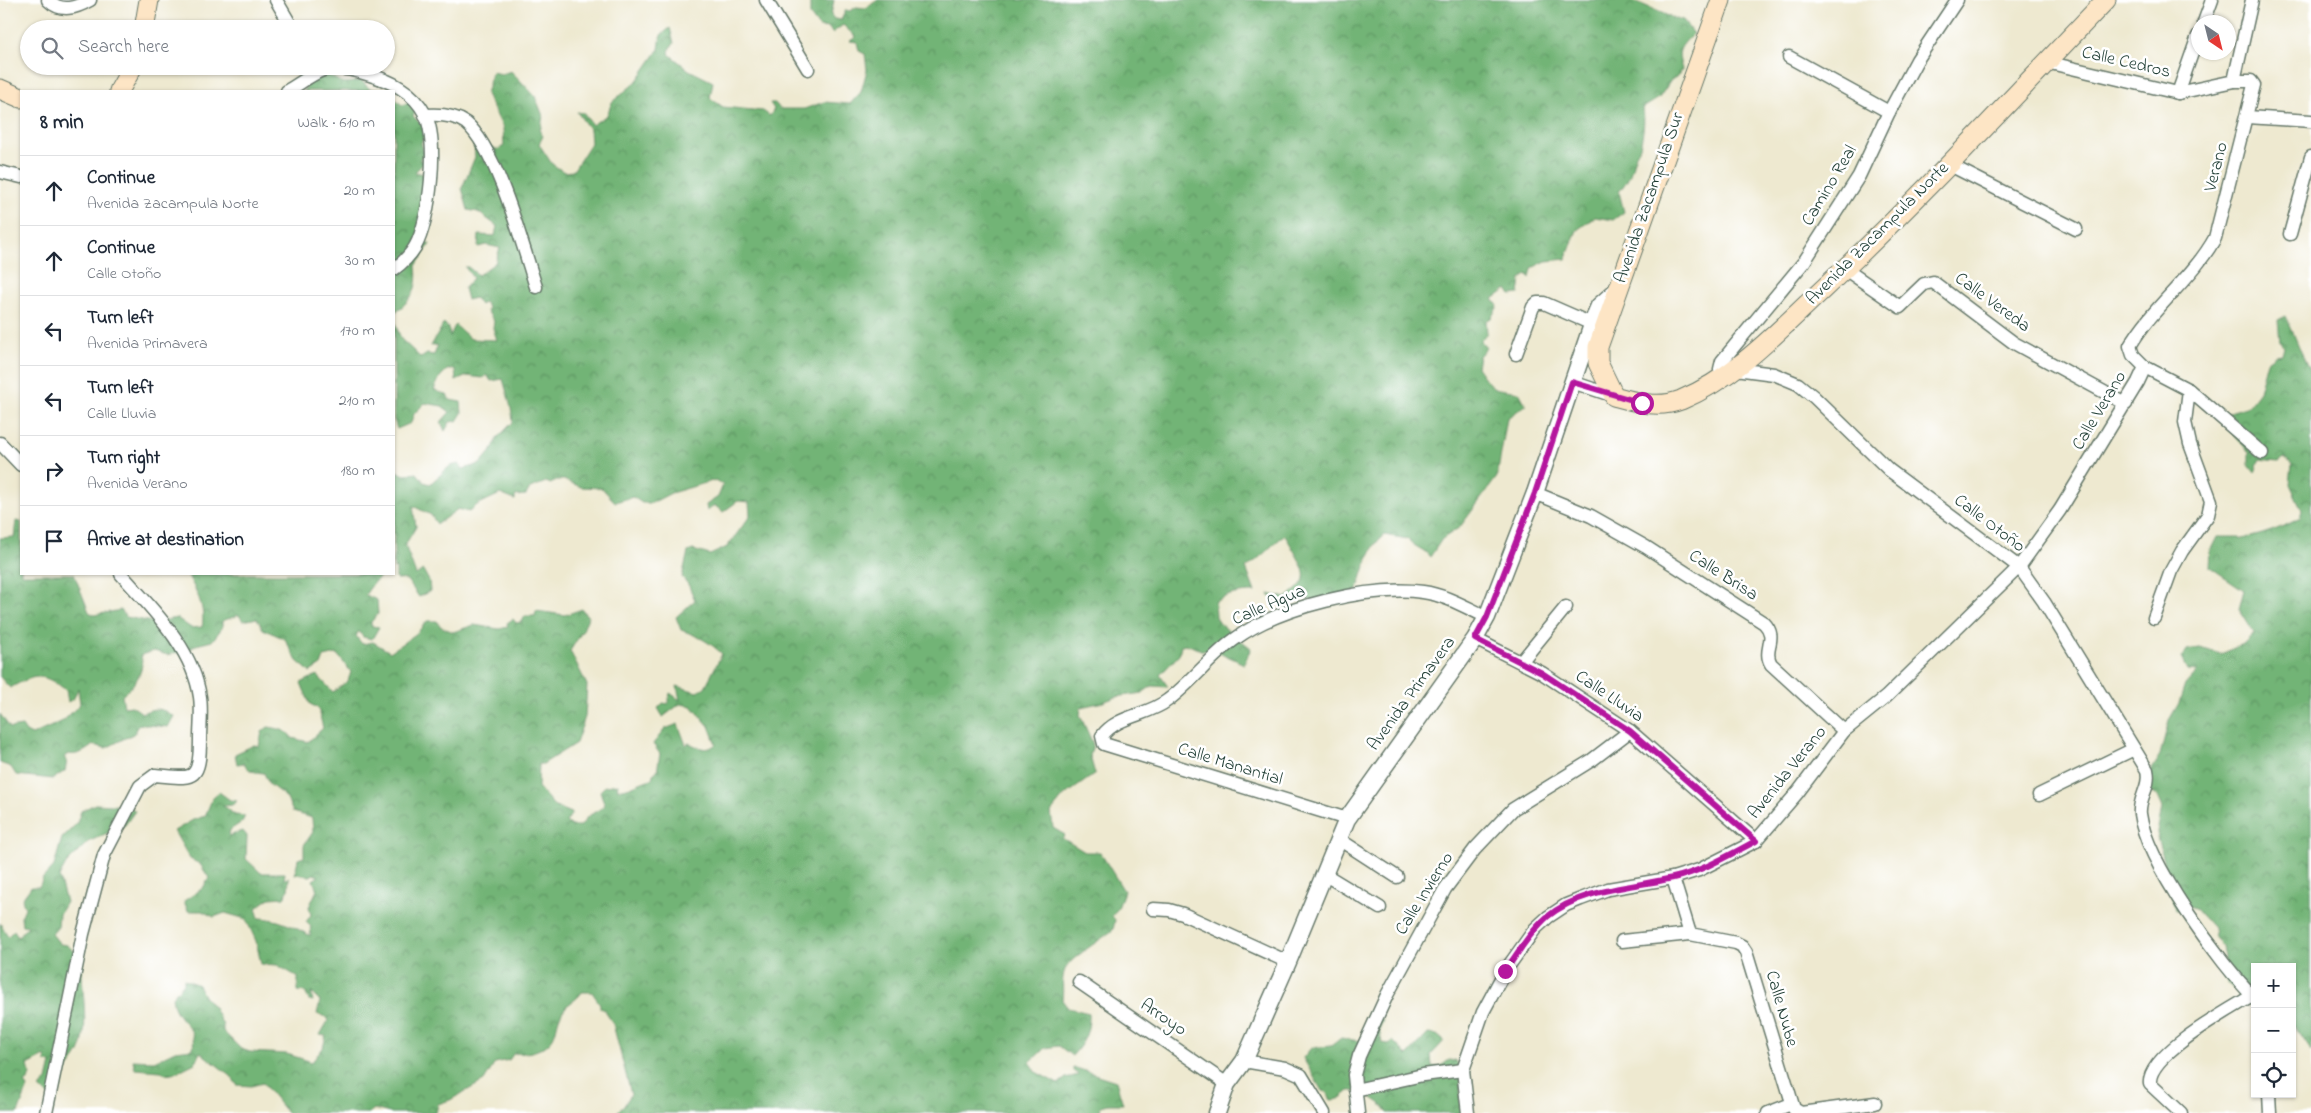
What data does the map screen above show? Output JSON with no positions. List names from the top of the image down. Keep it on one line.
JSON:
{"streets":{"main road":["Avenida Zacampula Sur","Avenida Zacampula Norte"],"street":["Calle Cedros","Verano","Camino Real","Calle Vereda","Calle Verano","Calle Otoño","Calle Brisa","Calle Agua","Avenida Primavera","Calle Lluvia","Calle Manantial","Avenida Verano","Calle Invierno","Calle Nube","Arroyo"]},"crossings":[["Calle Cedros","Verano"],["Calle Cedros","Avenida Zacampula Norte"],["Verano","Calle Verano"],["Camino Real","Avenida Zacampula Norte"],["Camino Real","Calle Otoño"],["Avenida Zacampula Sur","Avenida Zacampula Norte"],["Avenida Zacampula Sur","Avenida Primavera"],["Avenida Zacampula Norte","Calle Vereda"],["Avenida Zacampula Norte","Calle Otoño"],["Calle Vereda","Calle Verano"],["Calle Verano","Calle Otoño"],["Calle Verano","Avenida Verano"],["Calle Otoño","Avenida Verano"],["Calle Brisa","Avenida Primavera"],["Calle Brisa","Avenida Verano"],["Calle Agua","Avenida Primavera"],["Calle Agua","Calle Manantial"],["Avenida Primavera","Calle Lluvia"],["Avenida Primavera","Calle Manantial"],["Avenida Primavera","Arroyo"],["Calle Lluvia","Avenida Verano"],["Calle Lluvia","Calle Invierno"]],"north":"bottom right","page":{"search":"Search here","heading":["8 min","Walk · 610 m"],"list":[["Continue","Avenida Zacampula Norte","20 m"],["Continue","Calle Otoño","30 m"],["Turn left","Avenida Primavera","170 m"],["Turn left","Calle Lluvia","210 m"],["Turn right","Avenida Verano","180 m"],"Arrive at destination"],"map_buttons":["+","−"]}}
